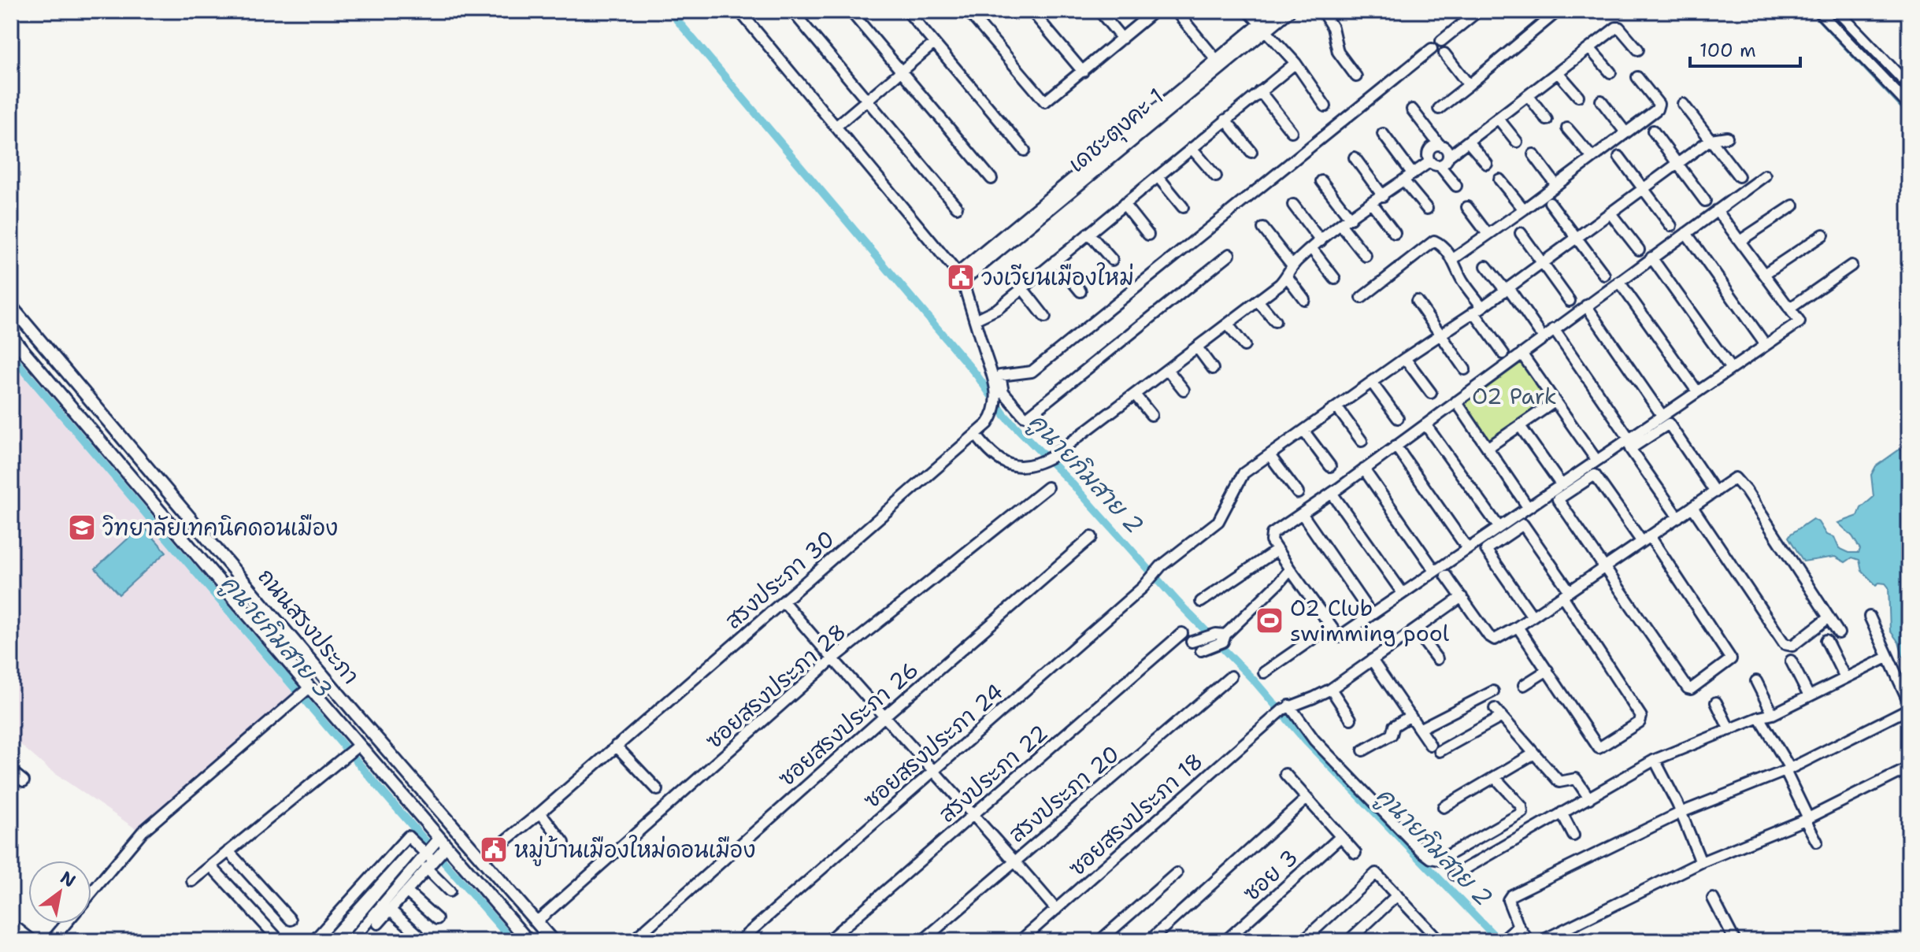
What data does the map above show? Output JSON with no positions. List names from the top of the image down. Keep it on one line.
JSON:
{"streets":{"main road":["ถนนสรงประภา"],"street":["เดชะตุงคะ 1","สรงประภา 30","ซอยสรงประภา 28","ซอยสรงประภา 26","ซอยสรงประภา 24","สรงประภา 22","สรงประภา 20","ซอยสรงประภา 18","ซอย 3"]},"crossings":[["เดชะตุงคะ 1","สรงประภา 30"],["สรงประภา 30","ถนนสรงประภา"],["ถนนสรงประภา","ซอยสรงประภา 28"]],"water":["คูนายกิมสาย 2","คูนายกิมสาย 3"],"parks":["O2 Park"],"places":{"public building":["วงเวียนเมืองใหม่","หมู่บ้านเมืองใหม่ดอนเมือง"],"school or university":["วิทยาลัยเทคนิคดอนเมือง"],"sports":["O2 Club swimming pool"]},"scale_bar":"100 m","north":"top right"}
